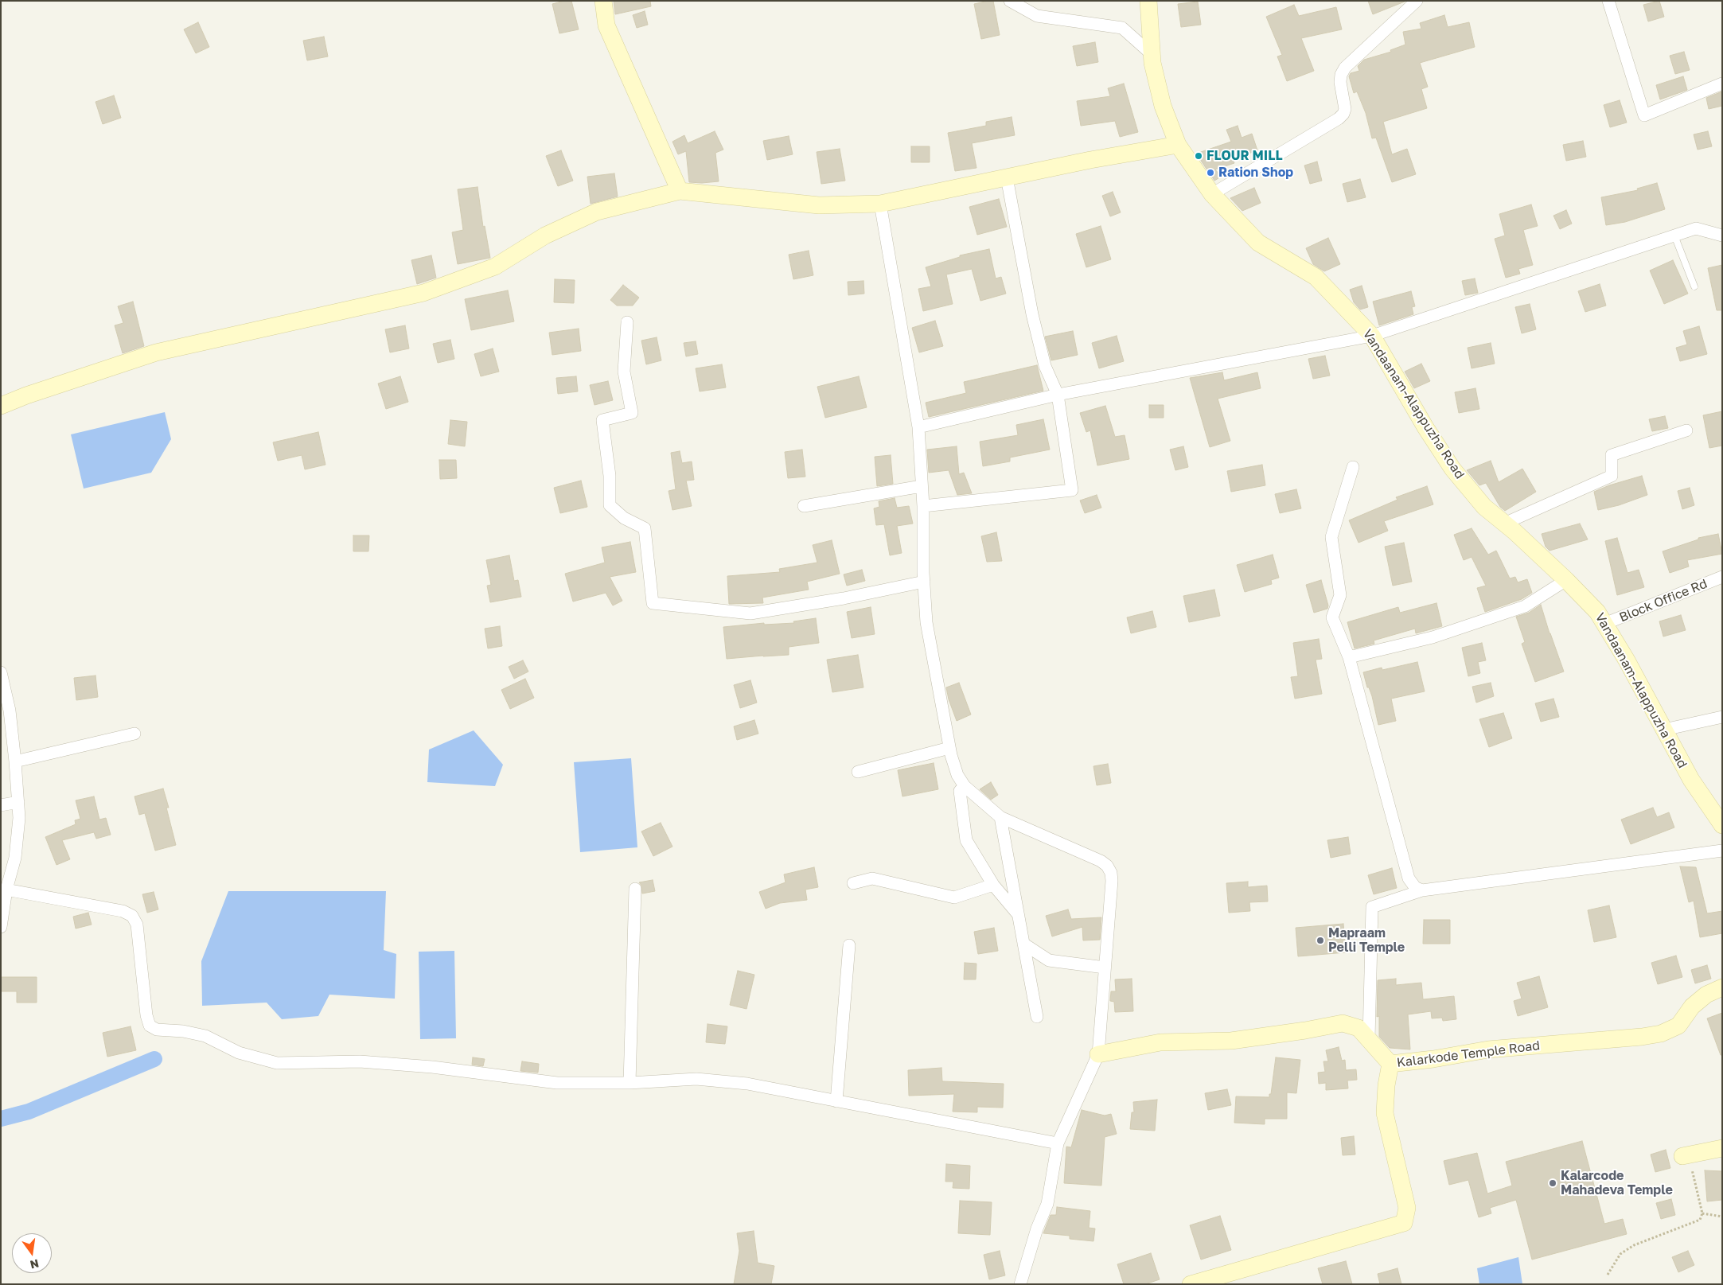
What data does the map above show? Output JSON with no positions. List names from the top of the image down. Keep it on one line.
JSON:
{"streets":{"main road":["Vandaanam-Alappuzha Road","Kalarkode Temple Road"],"street":["Block Office Rd"]},"crossings":[["Vandaanam-Alappuzha Road","Block Office Rd"]],"places":["FLOUR MILL","Ration Shop","Mapraam Pelli Temple","Kalarcode Mahadeva Temple"],"north":"bottom"}
